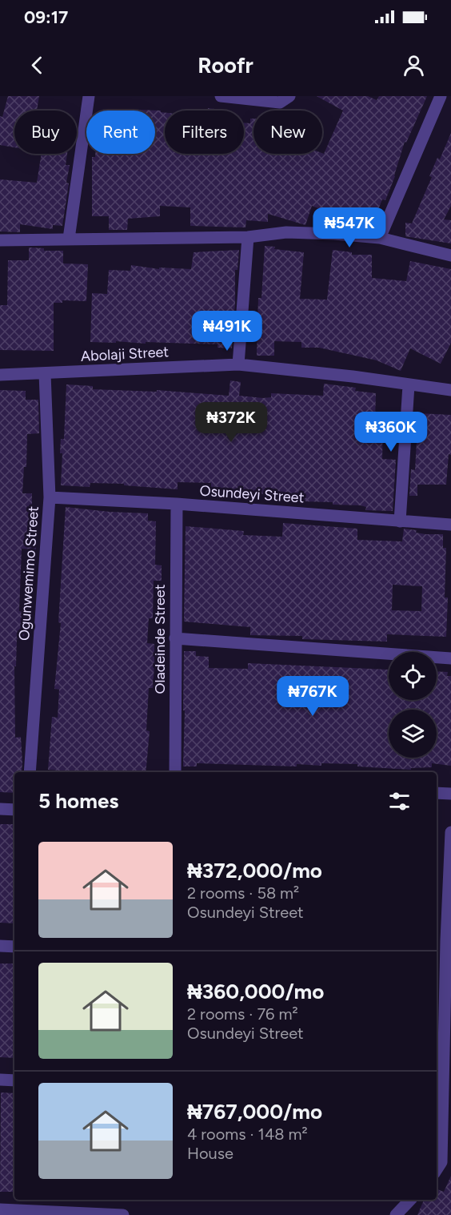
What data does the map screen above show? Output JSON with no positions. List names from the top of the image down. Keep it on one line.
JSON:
{"streets":{"street":["Abolaji Street","Osundeyi Street","Ogunwemimo Street","Oladeinde Street"]},"crossings":[["Abolaji Street","Ogunwemimo Street"],["Osundeyi Street","Ogunwemimo Street"],["Osundeyi Street","Oladeinde Street"]],"page":{"status":"09:17","header":"Roofr","chip":["Buy","Rent","Filters","New"],"price":["₦547K","₦491K","₦372K","₦360K","₦767K"],"heading":"5 homes","list":[{"name":"₦372,000/mo","note":"2 rooms · 58 m² · Osundeyi Street"},{"name":"₦360,000/mo","note":"2 rooms · 76 m² · Osundeyi Street"},{"name":"₦767,000/mo","note":"4 rooms · 148 m² · House"}]}}
